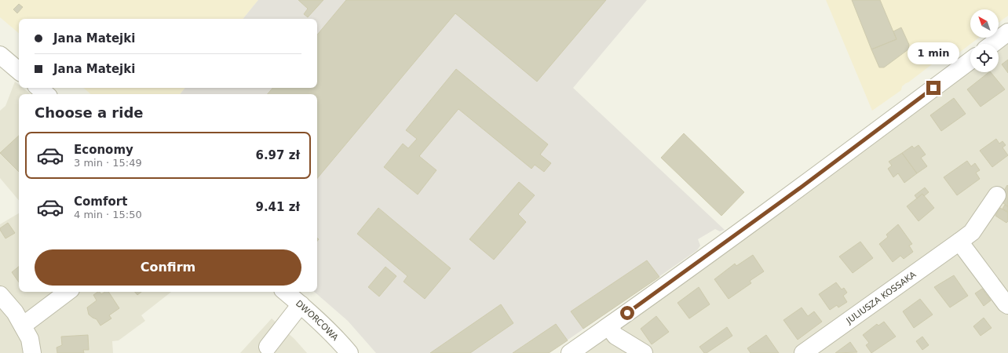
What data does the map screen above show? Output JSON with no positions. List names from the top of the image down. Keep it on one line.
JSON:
{"streets":{"street":["JULIUSZA KOSSAKA","DWORCOWA"]},"north":"top left","page":{"banner":["Jana Matejki","Jana Matejki"],"bubble":"1 min","heading":"Choose a ride","list":[{"name":"Economy","note":"3 min · 15:49","value":"6.97 zł"},{"name":"Comfort","note":"4 min · 15:50","value":"9.41 zł"}],"buttons":"Confirm"}}
